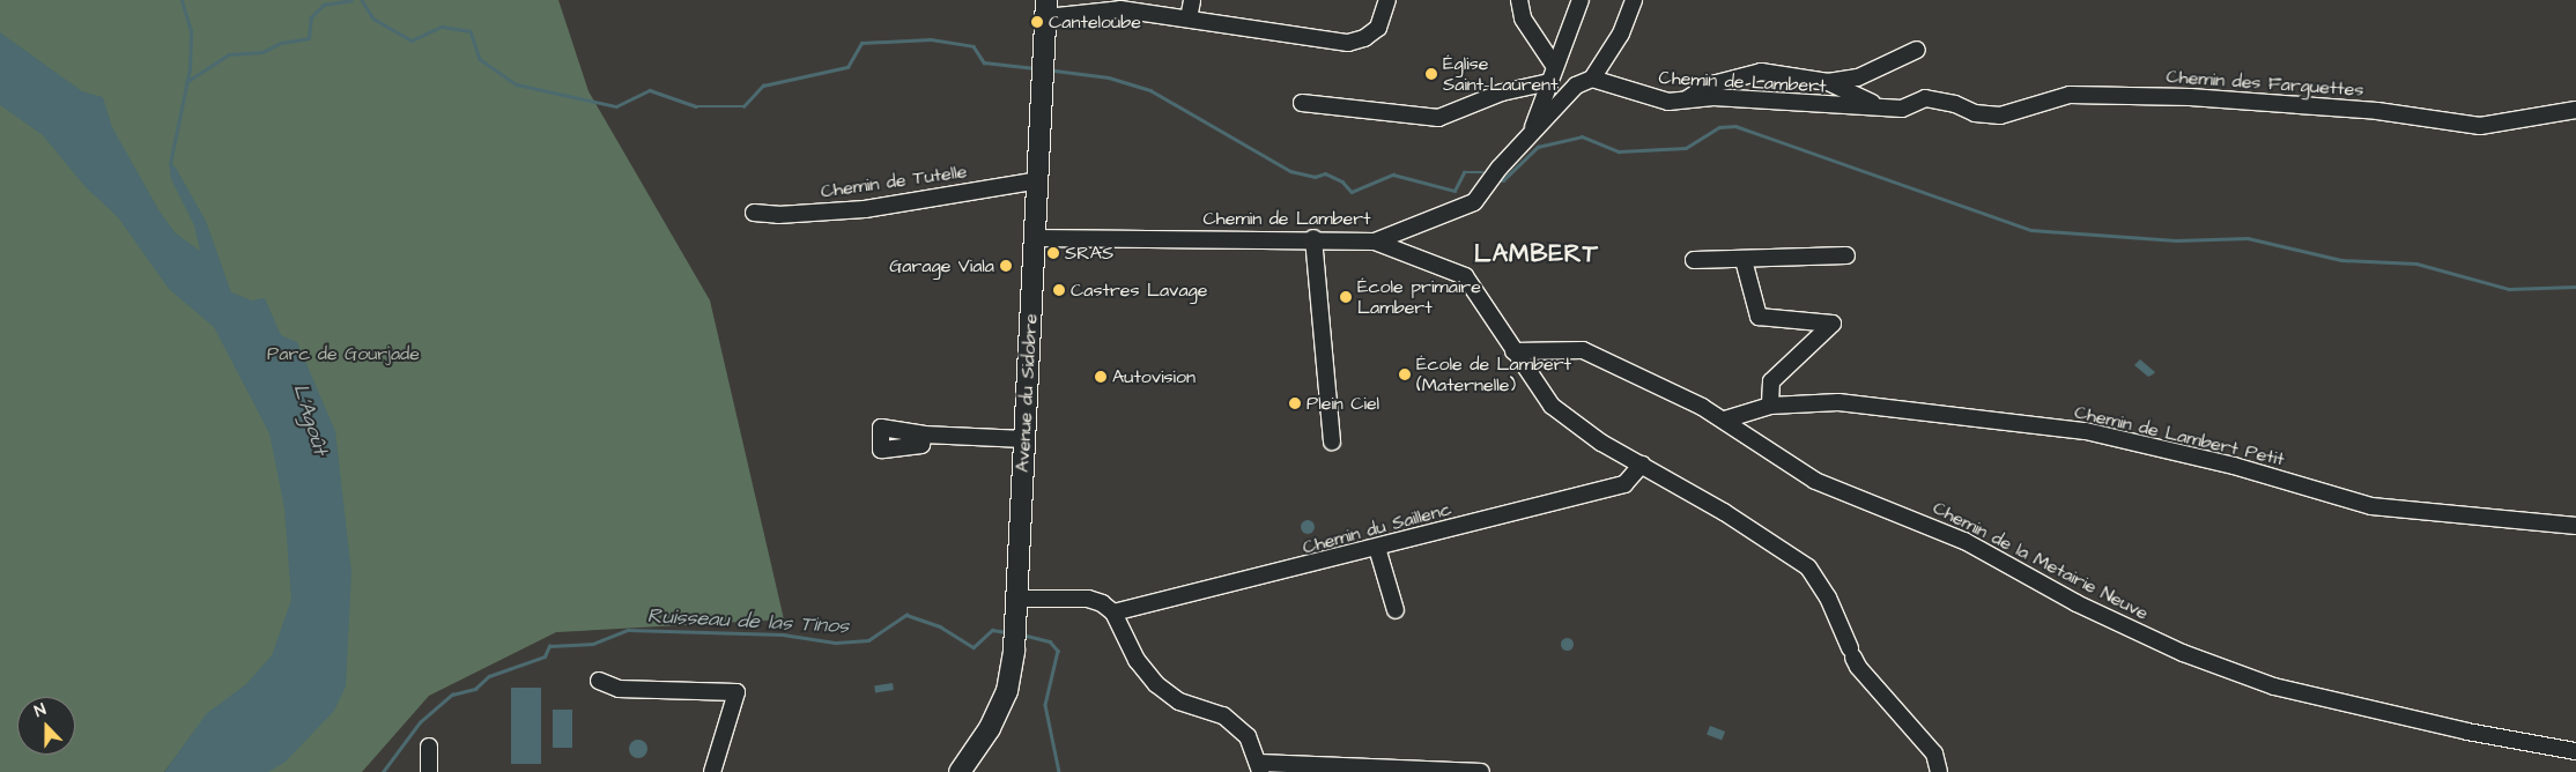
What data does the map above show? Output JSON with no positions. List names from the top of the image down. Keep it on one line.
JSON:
{"streets":{"main road":["Avenue du Sidobre"],"street":["Chemin de Lambert","Chemin des Farguettes","Chemin de Tutelle","Chemin de Lambert Petit","Chemin du Saillenc","Chemin de la Metairie Neuve"]},"crossings":[["Chemin de Lambert","Chemin des Farguettes"],["Chemin de Lambert","Avenue du Sidobre"],["Chemin de Tutelle","Avenue du Sidobre"],["Chemin de Lambert Petit","Chemin de la Metairie Neuve"]],"districts":["LAMBERT"],"water":["L'Agoût","Ruisseau de las Tinos"],"parks":["Parc de Gourjade"],"places":["Canteloube","Église Saint-Laurent","SRAS","Garage Viala","Castres Lavage","École primaire Lambert","École de Lambert (Maternelle)","Autovision","Plein Ciel"],"north":"top"}
